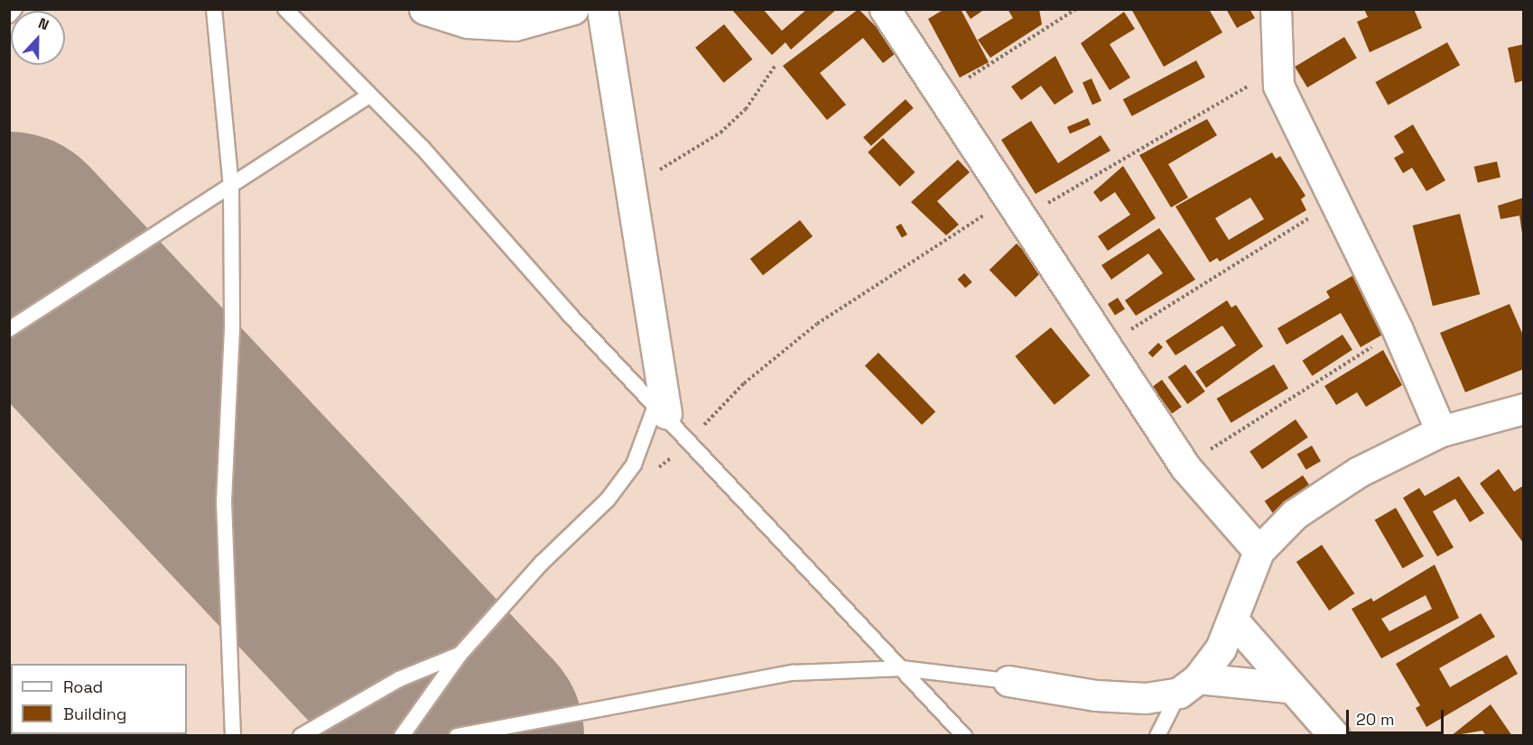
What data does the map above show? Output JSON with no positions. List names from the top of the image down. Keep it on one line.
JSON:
{"legend":["Road","Building"],"scale_bar":"20 m","north":"top"}
